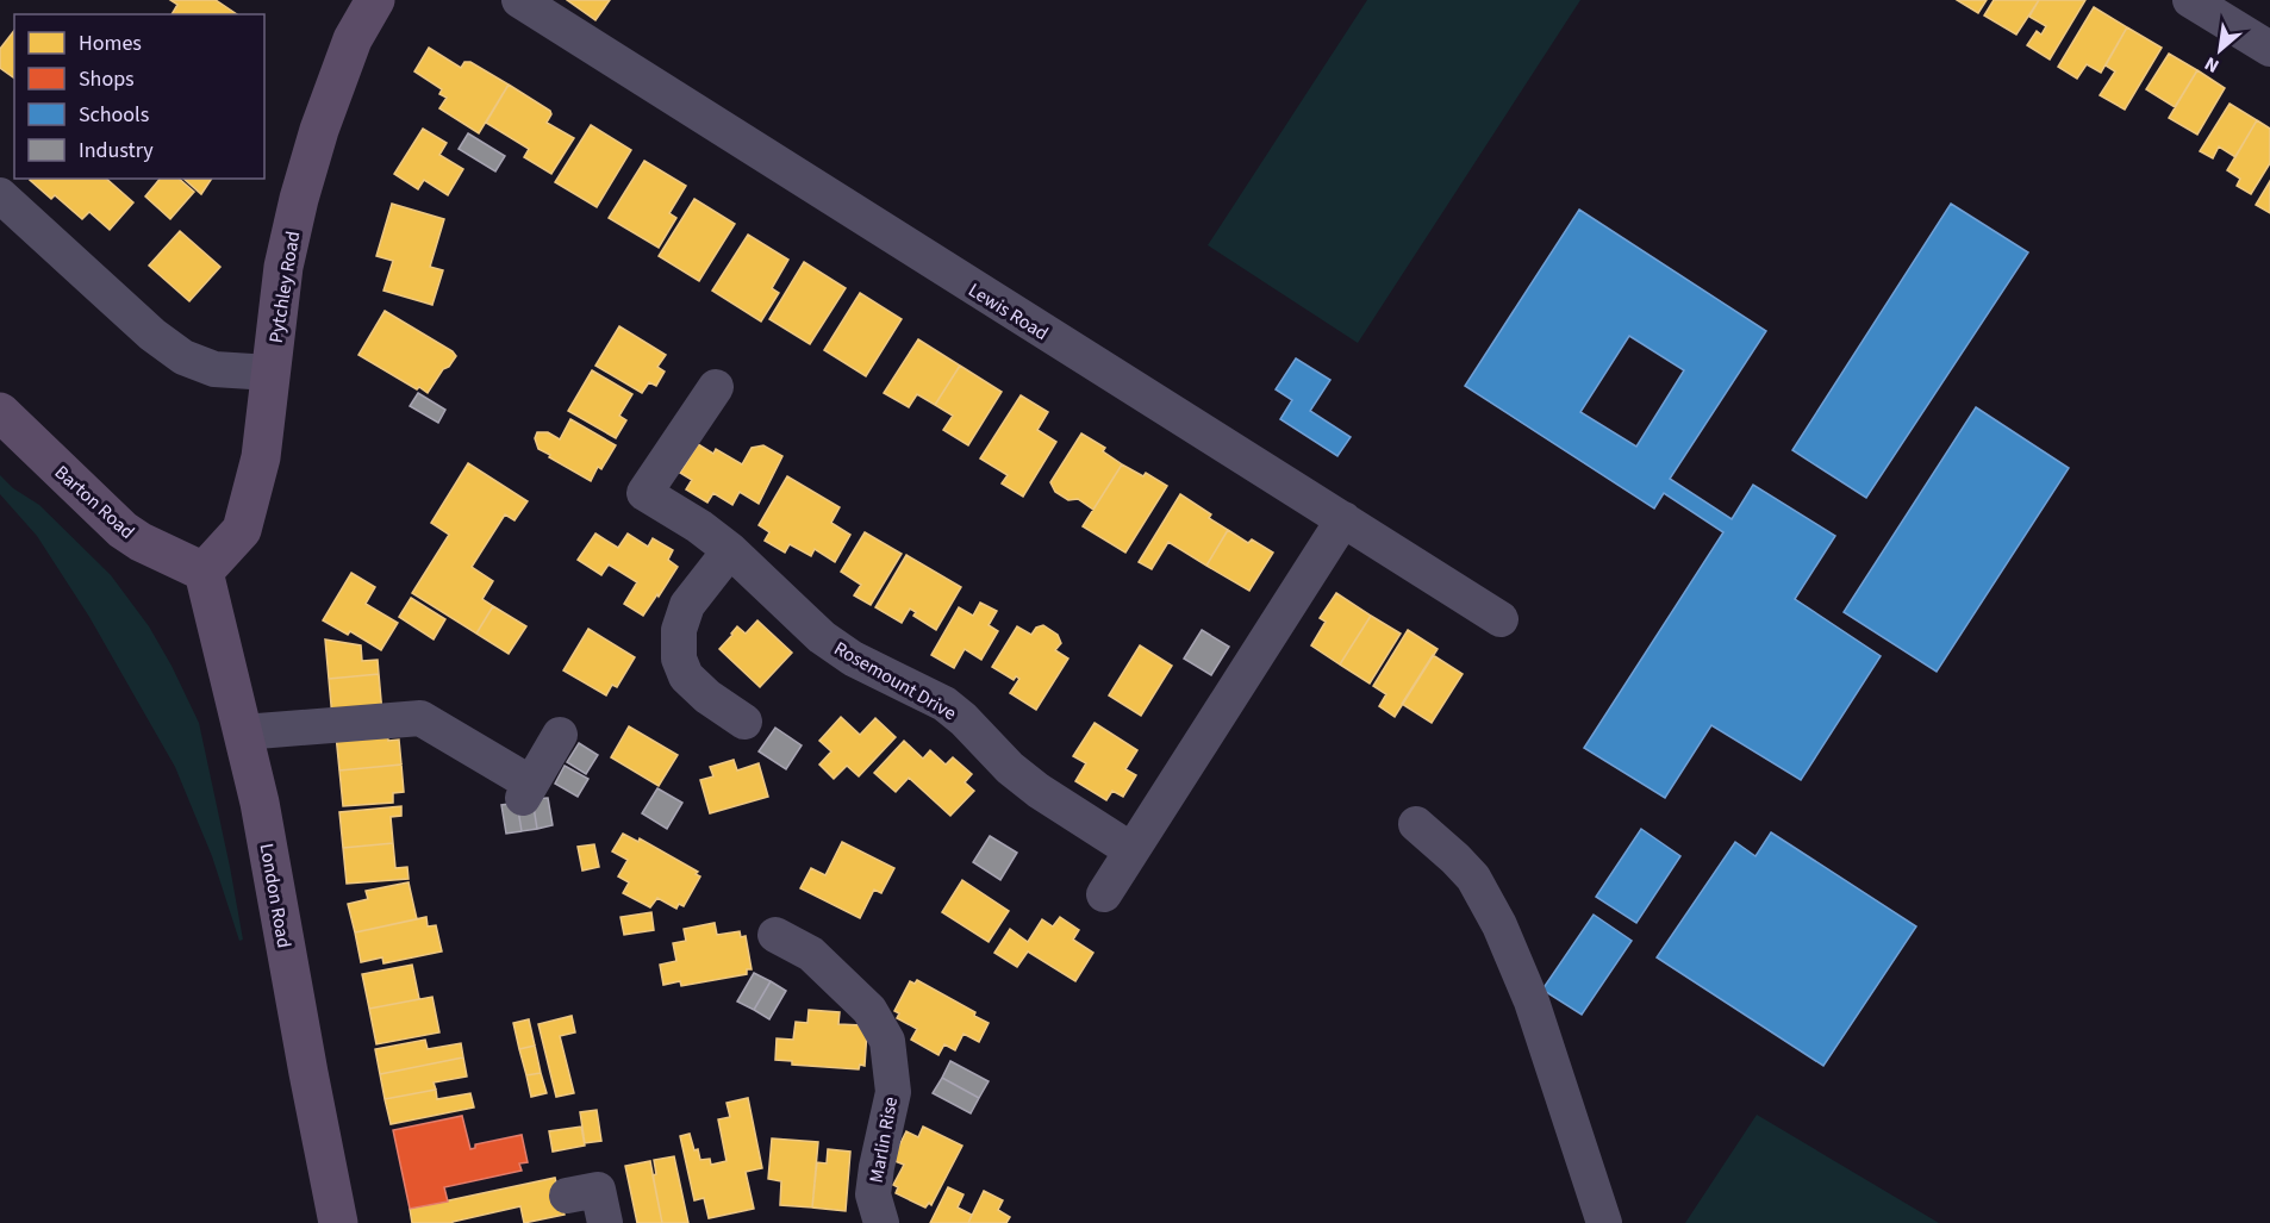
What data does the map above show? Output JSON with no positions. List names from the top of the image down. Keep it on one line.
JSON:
{"streets":{"main road":["Pytchley Road","Barton Road","London Road"],"street":["Lewis Road","Rosemount Drive","Marlin Rise"]},"crossings":[["Pytchley Road","Barton Road"],["Pytchley Road","London Road"],["Barton Road","London Road"]],"legend":["Homes","Shops","Schools","Industry"],"north":"bottom left"}
